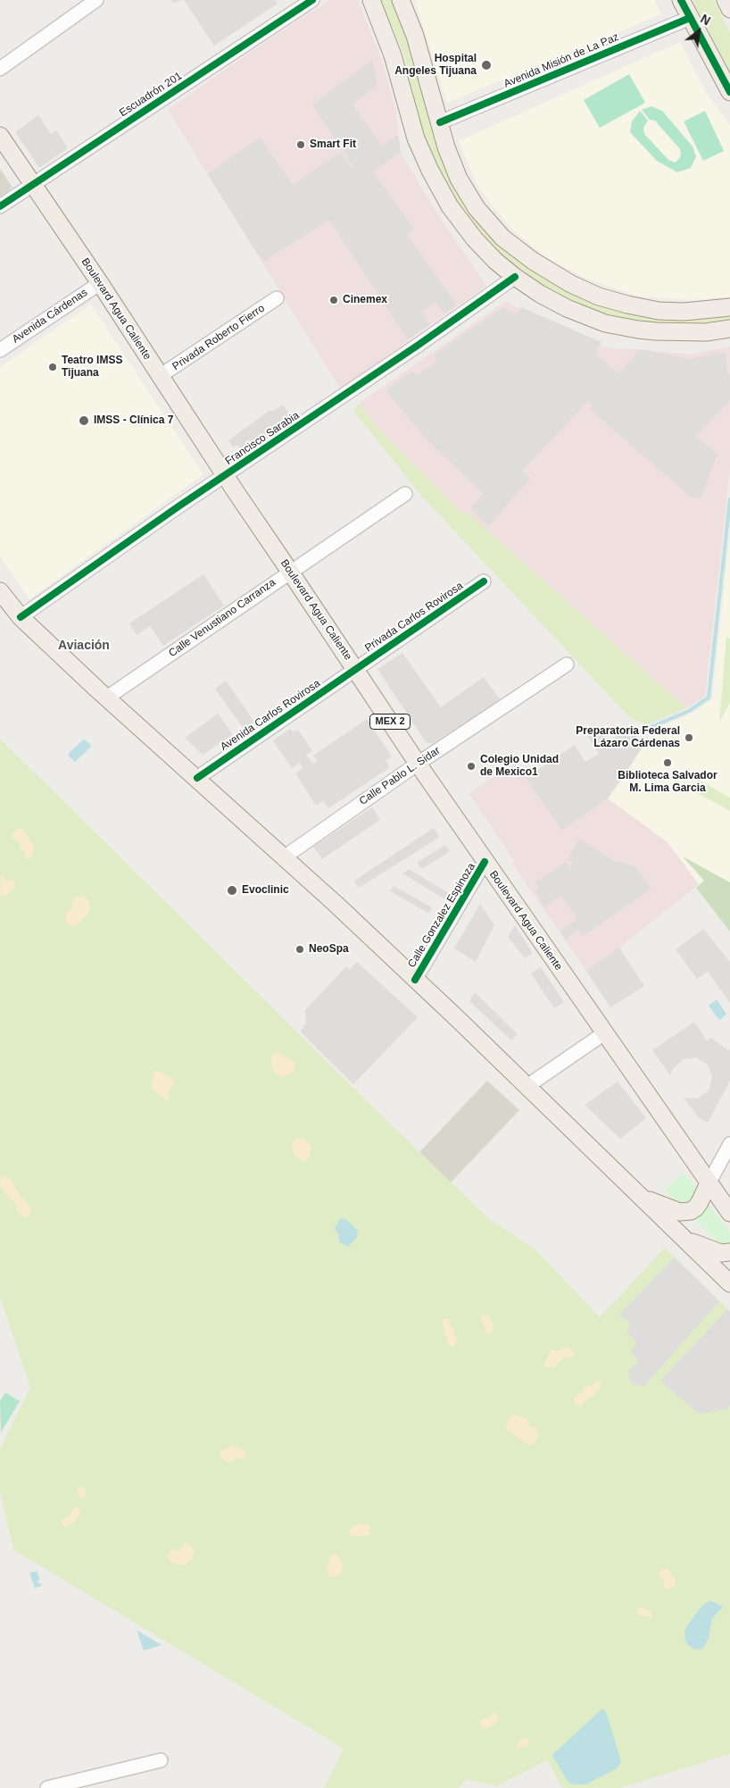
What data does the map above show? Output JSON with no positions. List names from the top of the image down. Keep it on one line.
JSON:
{"streets":{"main road":["Boulevard Agua Caliente","MEX 2"],"street":["Avenida Misión de La Paz","Escuadrón 201","Avenida Cárdenas","Privada Roberto Fierro","Francisco Sarabia","Privada Carlos Rovirosa","Calle Venustiano Carranza","Avenida Carlos Rovirosa","Calle Pablo L. Sidar","Calle Gonzalez Espinoza"]},"crossings":[["Escuadrón 201","Boulevard Agua Caliente"],["Boulevard Agua Caliente","Avenida Cárdenas"],["Boulevard Agua Caliente","Privada Roberto Fierro"],["Boulevard Agua Caliente","Francisco Sarabia"],["Boulevard Agua Caliente","Privada Carlos Rovirosa"],["Boulevard Agua Caliente","Calle Venustiano Carranza"],["Boulevard Agua Caliente","Avenida Carlos Rovirosa"],["Boulevard Agua Caliente","Calle Pablo L. Sidar"],["Boulevard Agua Caliente","Calle Gonzalez Espinoza"],["Privada Carlos Rovirosa","Avenida Carlos Rovirosa"]],"districts":["Aviación"],"places":["Hospital Angeles Tijuana","Smart Fit","Cinemex","Teatro IMSS Tijuana","IMSS - Clínica 7","Preparatoria Federal Lázaro Cárdenas","Biblioteca Salvador M. Lima Garcia","Colegio Unidad de Mexico1","Evoclinic","NeoSpa"],"north":"top right"}
